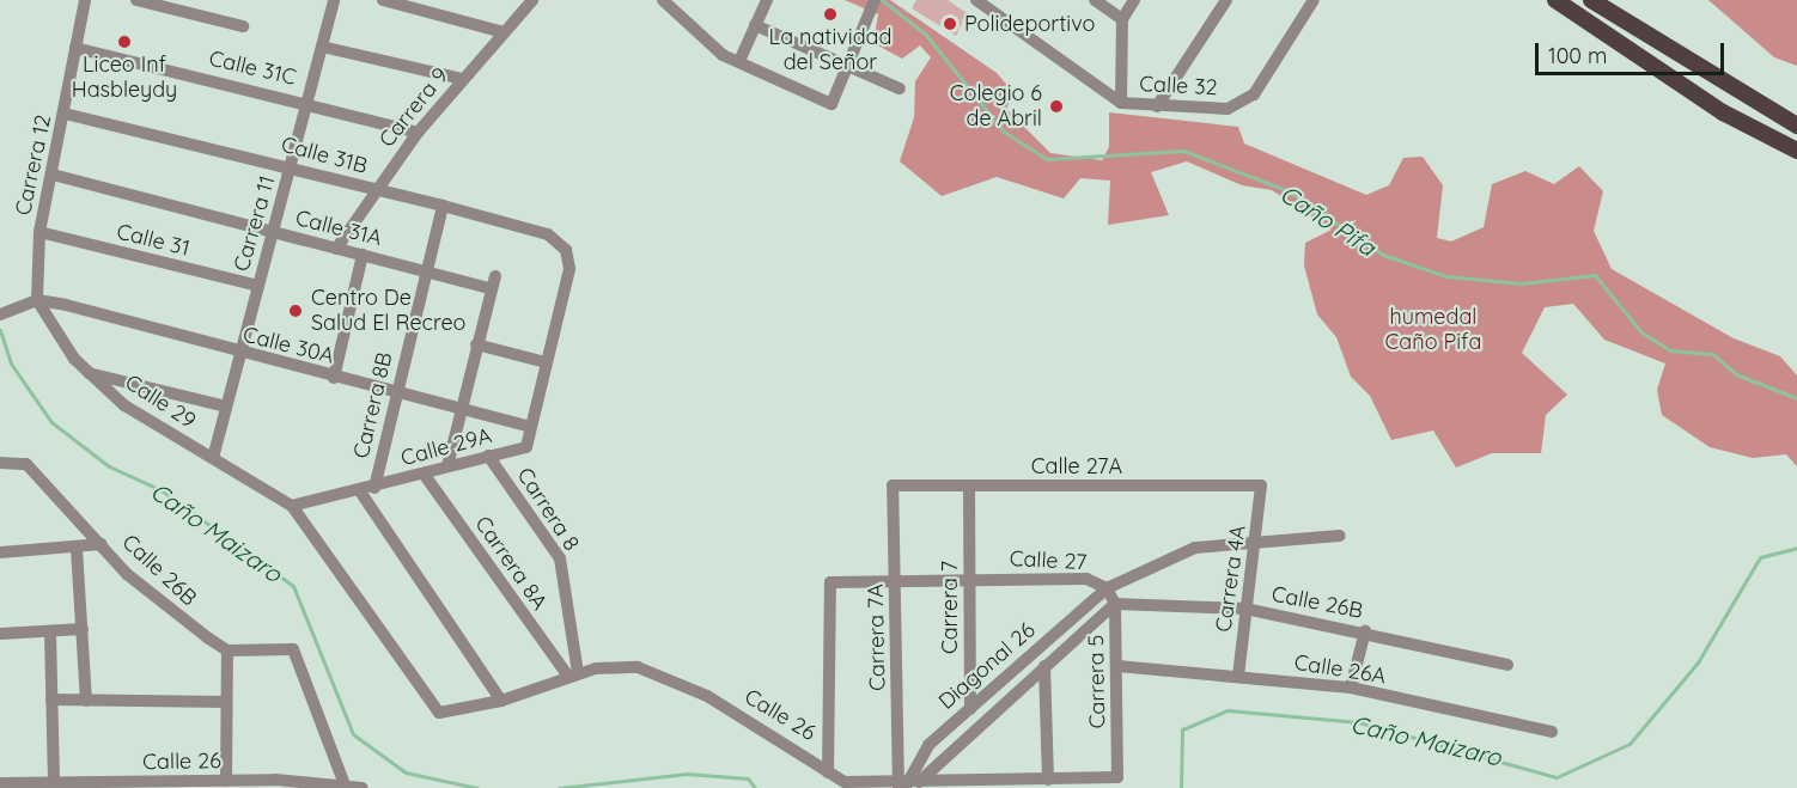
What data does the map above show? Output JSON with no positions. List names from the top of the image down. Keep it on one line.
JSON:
{"streets":{"street":["Calle 31C","Calle 32","Carrera 9","Calle 31B","Carrera 12","Carrera 11","Calle 31A","Calle 31","Calle 30A","Calle 29","Carrera 8B","Calle 29A","Calle 27A","Carrera 8","Calle 27","Carrera 8A","Calle 26B","Carrera 4A","Carrera 7","Carrera 7A","Diagonal 26","Calle 26A","Carrera 5","Calle 26"]},"crossings":[["Calle 31C","Carrera 9"],["Calle 31C","Carrera 12"],["Calle 31C","Carrera 11"],["Carrera 9","Calle 31B"],["Carrera 9","Calle 31A"],["Calle 31B","Carrera 12"],["Calle 31B","Carrera 11"],["Calle 31B","Carrera 8B"],["Carrera 12","Calle 31A"],["Carrera 12","Calle 31"],["Carrera 12","Calle 30A"],["Carrera 12","Calle 29"],["Carrera 11","Calle 31A"],["Carrera 11","Calle 31"],["Carrera 11","Calle 30A"],["Carrera 11","Calle 29"],["Calle 31A","Carrera 8B"],["Calle 30A","Calle 29"],["Calle 30A","Carrera 8B"],["Calle 30A","Calle 29A"],["Calle 29","Calle 29A"],["Calle 29","Calle 26"],["Carrera 8B","Calle 29A"],["Calle 29A","Carrera 8"],["Calle 29A","Carrera 8A"],["Calle 29A","Calle 26"],["Calle 27A","Carrera 4A"],["Calle 27A","Carrera 7"],["Calle 27A","Carrera 7A"],["Carrera 8","Carrera 8A"],["Carrera 8","Calle 26"],["Calle 27","Carrera 4A"],["Calle 27","Carrera 7"],["Calle 27","Carrera 7A"],["Calle 27","Diagonal 26"],["Calle 27","Carrera 5"],["Calle 27","Calle 26"],["Carrera 8A","Calle 26"],["Calle 26B","Carrera 4A"],["Calle 26B","Diagonal 26"],["Calle 26B","Carrera 5"],["Carrera 4A","Calle 26A"],["Carrera 7","Diagonal 26"],["Carrera 7A","Diagonal 26"],["Carrera 7A","Calle 26"],["Diagonal 26","Carrera 5"],["Diagonal 26","Calle 26"],["Calle 26A","Carrera 5"],["Carrera 5","Calle 26"]],"water":["Caño Pifa","Caño Maizaro"],"parks":["humedal Caño Pifa"],"places":["La natividad del Señor","Polideportivo","Liceo Inf Hasbleydy","Colegio 6 de Abril","Centro De Salud El Recreo"],"scale_bar":"100 m"}
